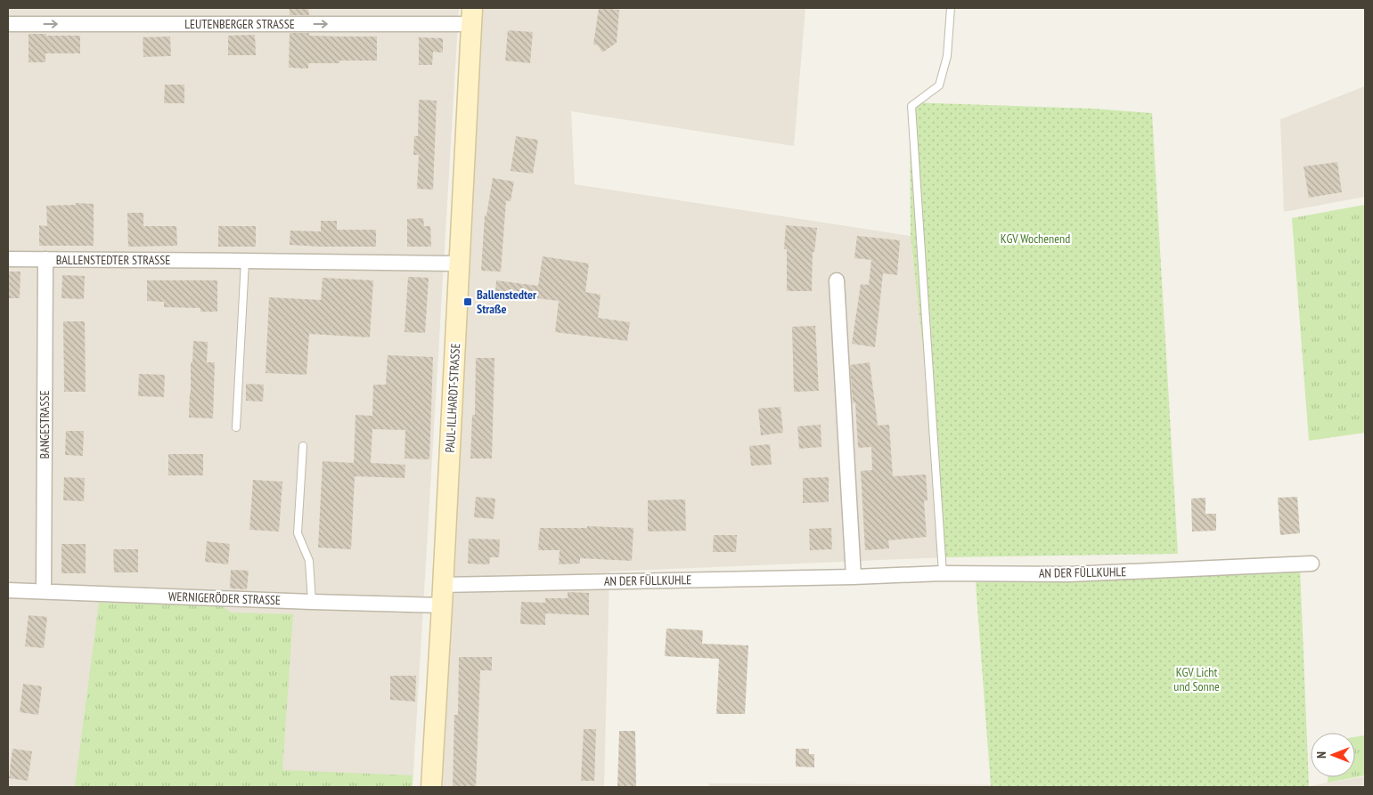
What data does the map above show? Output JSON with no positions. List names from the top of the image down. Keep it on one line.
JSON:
{"streets":{"street":["LEUTENBERGER STRASSE","BALLENSTEDTER STRASSE","PAUL-ILLHARDT-STRASSE","BANGESTRASSE","AN DER FÜLLKUHLE","WERNIGERÖDER STRASSE"]},"crossings":[["LEUTENBERGER STRASSE","PAUL-ILLHARDT-STRASSE"],["BALLENSTEDTER STRASSE","PAUL-ILLHARDT-STRASSE"],["BALLENSTEDTER STRASSE","BANGESTRASSE"],["PAUL-ILLHARDT-STRASSE","AN DER FÜLLKUHLE"],["PAUL-ILLHARDT-STRASSE","WERNIGERÖDER STRASSE"],["BANGESTRASSE","WERNIGERÖDER STRASSE"]],"one_way":["LEUTENBERGER STRASSE"],"parks":["KGV Wochenend","KGV Licht und Sonne"],"places":{"transit":["Ballenstedter Straße"]},"north":"left"}
